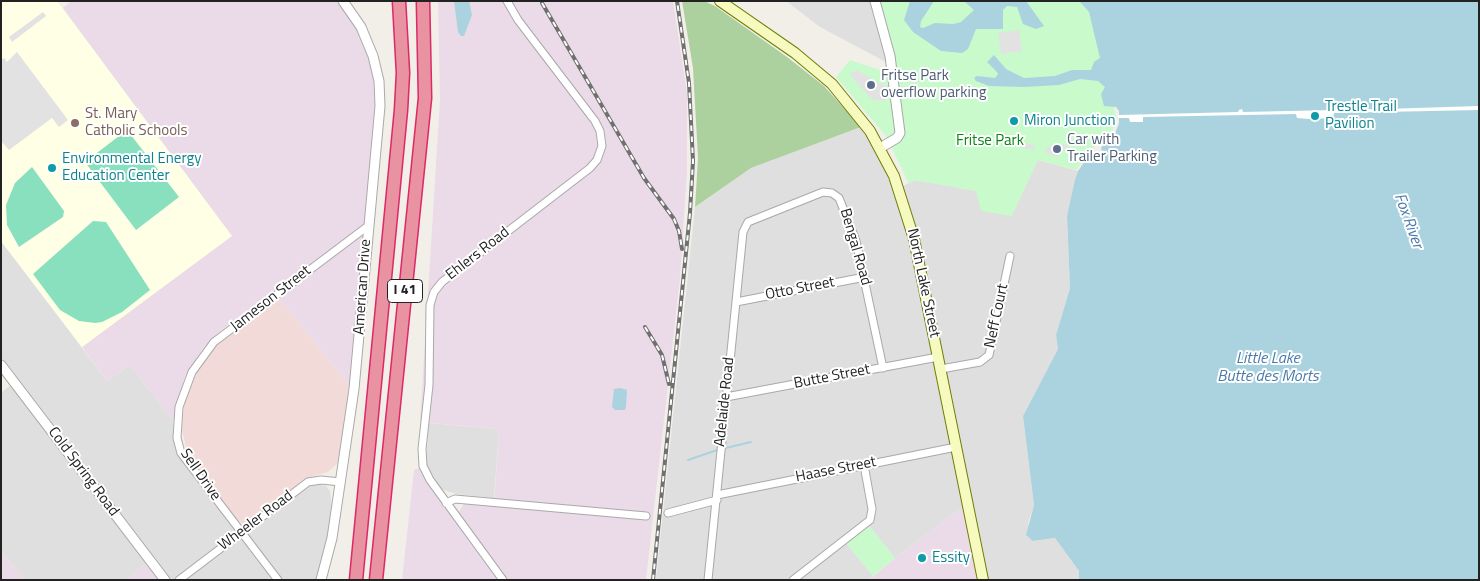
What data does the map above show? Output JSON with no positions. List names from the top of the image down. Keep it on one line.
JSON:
{"streets":{"highway":["I 41"],"main road":["North Lake Street"],"street":["Bengal Road","Ehlers Road","American Drive","Otto Street","Jameson Street","Neff Court","Butte Street","Adelaide Road","Haase Street","Cold Spring Road","Sell Drive","Wheeler Road"]},"crossings":[["Bengal Road","Otto Street"],["Bengal Road","Butte Street"],["Bengal Road","Adelaide Road"],["North Lake Street","Neff Court"],["North Lake Street","Butte Street"],["North Lake Street","Haase Street"],["American Drive","Jameson Street"],["American Drive","Wheeler Road"],["Otto Street","Adelaide Road"],["Jameson Street","Sell Drive"],["Butte Street","Adelaide Road"],["Adelaide Road","Haase Street"],["Sell Drive","Wheeler Road"]],"water":["Fox River","Little Lake Butte des Morts"],"parks":["Fritse Park"],"places":["Fritse Park overflow parking","Trestle Trail Pavilion","Miron Junction","St. Mary Catholic Schools","Car with Trailer Parking","Environmental Energy Education Center","Essity"]}
